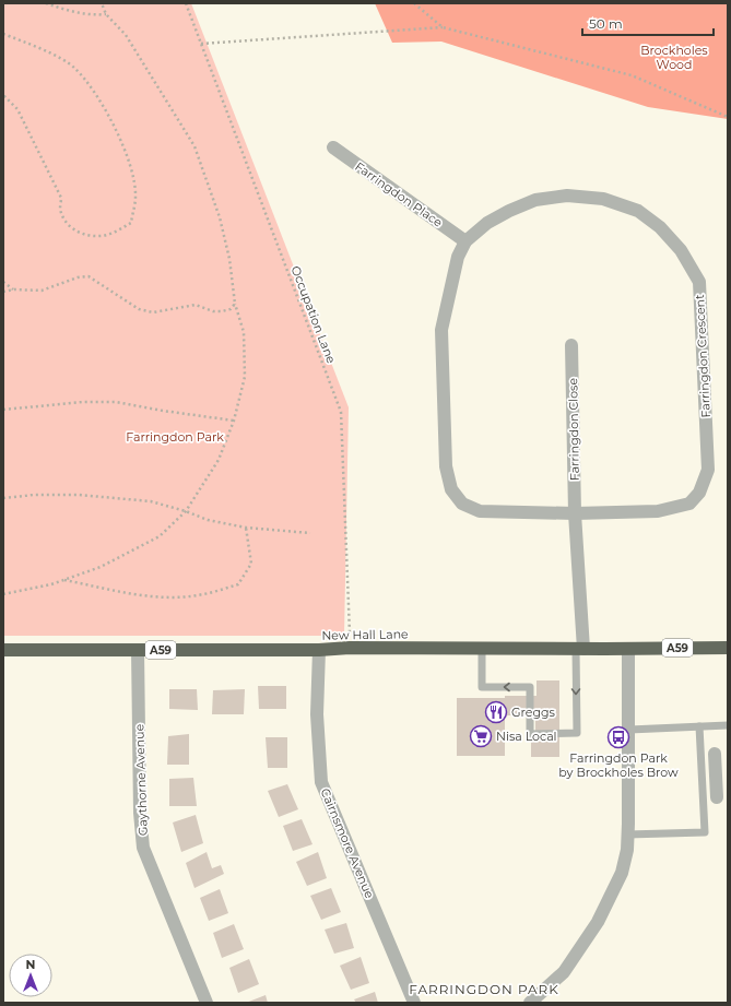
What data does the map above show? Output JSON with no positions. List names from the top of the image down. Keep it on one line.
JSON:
{"streets":{"highway":["New Hall Lane","A59"],"street":["Farringdon Place","Farringdon Crescent","Farringdon Close","Gaythorne Avenue","Cairnsmore Avenue"],"path":["Occupation Lane"]},"crossings":[["Farringdon Place","Farringdon Crescent"],["Occupation Lane","New Hall Lane"],["Farringdon Crescent","Farringdon Close"],["New Hall Lane","Gaythorne Avenue"],["New Hall Lane","Cairnsmore Avenue"]],"districts":["FARRINGDON PARK"],"parks":["Brockholes Wood","Farringdon Park"],"places":{"restaurant":["Greggs"],"supermarket":["Nisa Local"],"bus stop":["Farringdon Park by Brockholes Brow"]},"scale_bar":"50 m","north":"top"}
